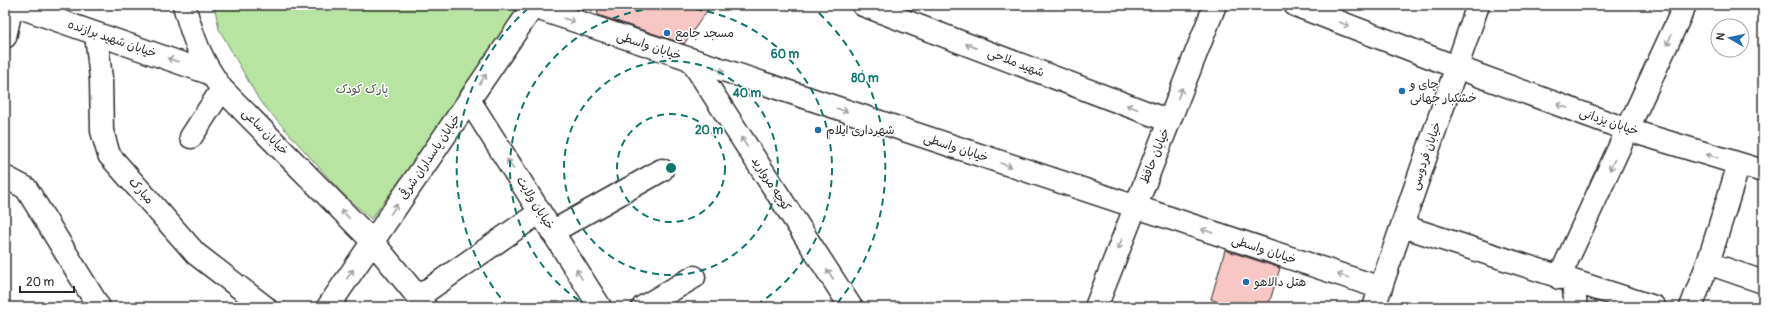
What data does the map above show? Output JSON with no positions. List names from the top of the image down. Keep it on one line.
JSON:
{"streets":{"street":["خیابان شهید برازنده","خیابان واسطی","شهید ملاحی","خیابان یزدانی","خیابان ساعی","خیابان حافظ","خیابان فردوسی","خیابان پاسداران شرقی","کوچه مروارید","مبارک","خیابان ولایت"]},"crossings":[["خیابان شهید برازنده","خیابان ساعی"],["خیابان شهید برازنده","مبارک"],["خیابان واسطی","خیابان حافظ"],["خیابان واسطی","خیابان فردوسی"],["خیابان واسطی","خیابان پاسداران شرقی"],["خیابان واسطی","کوچه مروارید"],["شهید ملاحی","خیابان حافظ"],["خیابان یزدانی","خیابان فردوسی"],["خیابان ساعی","خیابان پاسداران شرقی"],["خیابان پاسداران شرقی","خیابان ولایت"]],"one_way":["خیابان شهید برازنده","شهید ملاحی","خیابان ساعی","کوچه مروارید","خیابان ولایت"],"parks":["پارک کودک"],"places":["مسجد جامع","چای و خشکبار جهانی","شهرداری ایلام","هتل دالاهو"],"scale_bar":"20 m","north":"left","rings":["60 m","80 m","40 m","20 m"]}
